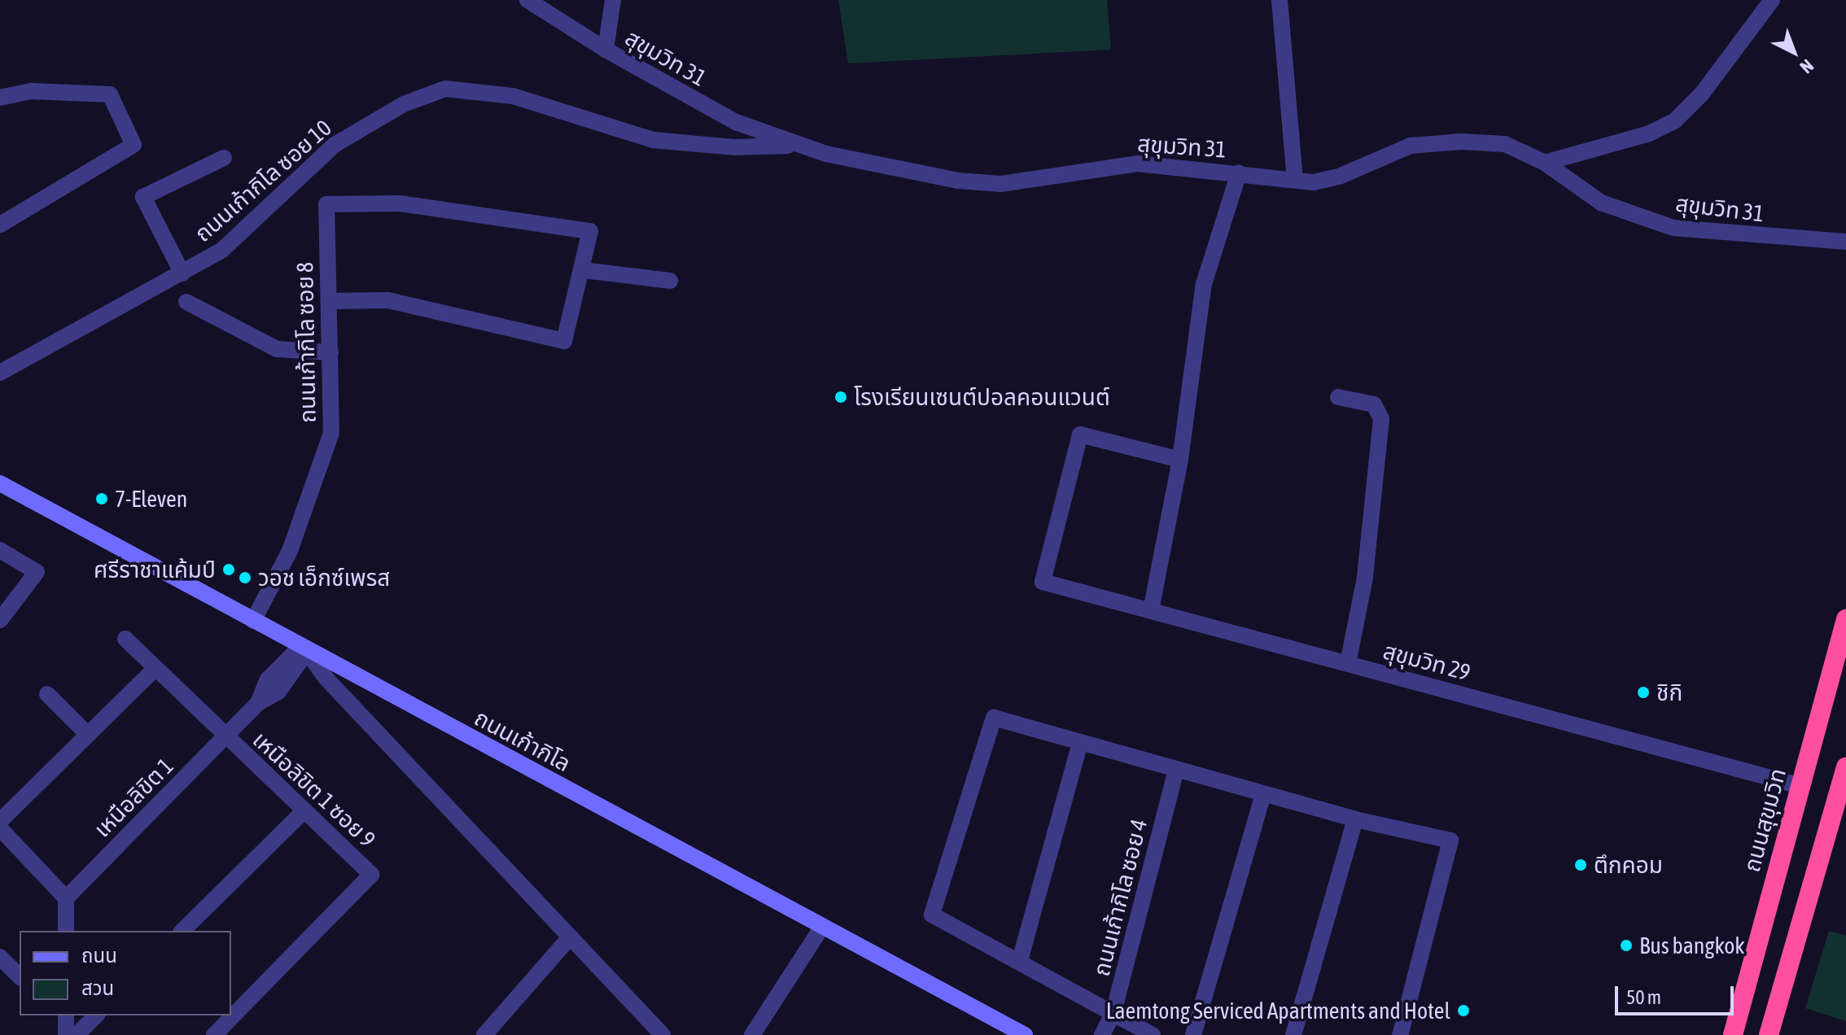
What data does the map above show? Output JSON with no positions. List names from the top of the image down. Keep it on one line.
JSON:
{"streets":{"highway":["ถนนสุขุมวิท"],"main road":["ถนนเก้ากิโล"],"street":["สุขุมวิท 31","ถนนเก้ากิโล ซอย 10","ถนนเก้ากิโล ซอย 8","สุขุมวิท 29","เหนือลิขิต 1 ซอย 9","เหนือลิขิต 1","ถนนเก้ากิโล ซอย 4"]},"crossings":[["สุขุมวิท 31","ถนนเก้ากิโล ซอย 10"],["ถนนเก้ากิโล ซอย 8","ถนนเก้ากิโล"],["สุขุมวิท 29","ถนนสุขุมวิท"],["ถนนเก้ากิโล","เหนือลิขิต 1"],["เหนือลิขิต 1 ซอย 9","เหนือลิขิต 1"]],"places":["โรงเรียนเซนต์ปอลคอนแวนต์","7-Eleven","ศรีราชาแค้มป์","วอช เอ็กซ์เพรส","ชิกิ","ตึกคอม","Bus bangkok","Laemtong Serviced Apartments and Hotel"],"legend":["ถนน","สวน"],"scale_bar":"50 m","north":"bottom right"}
